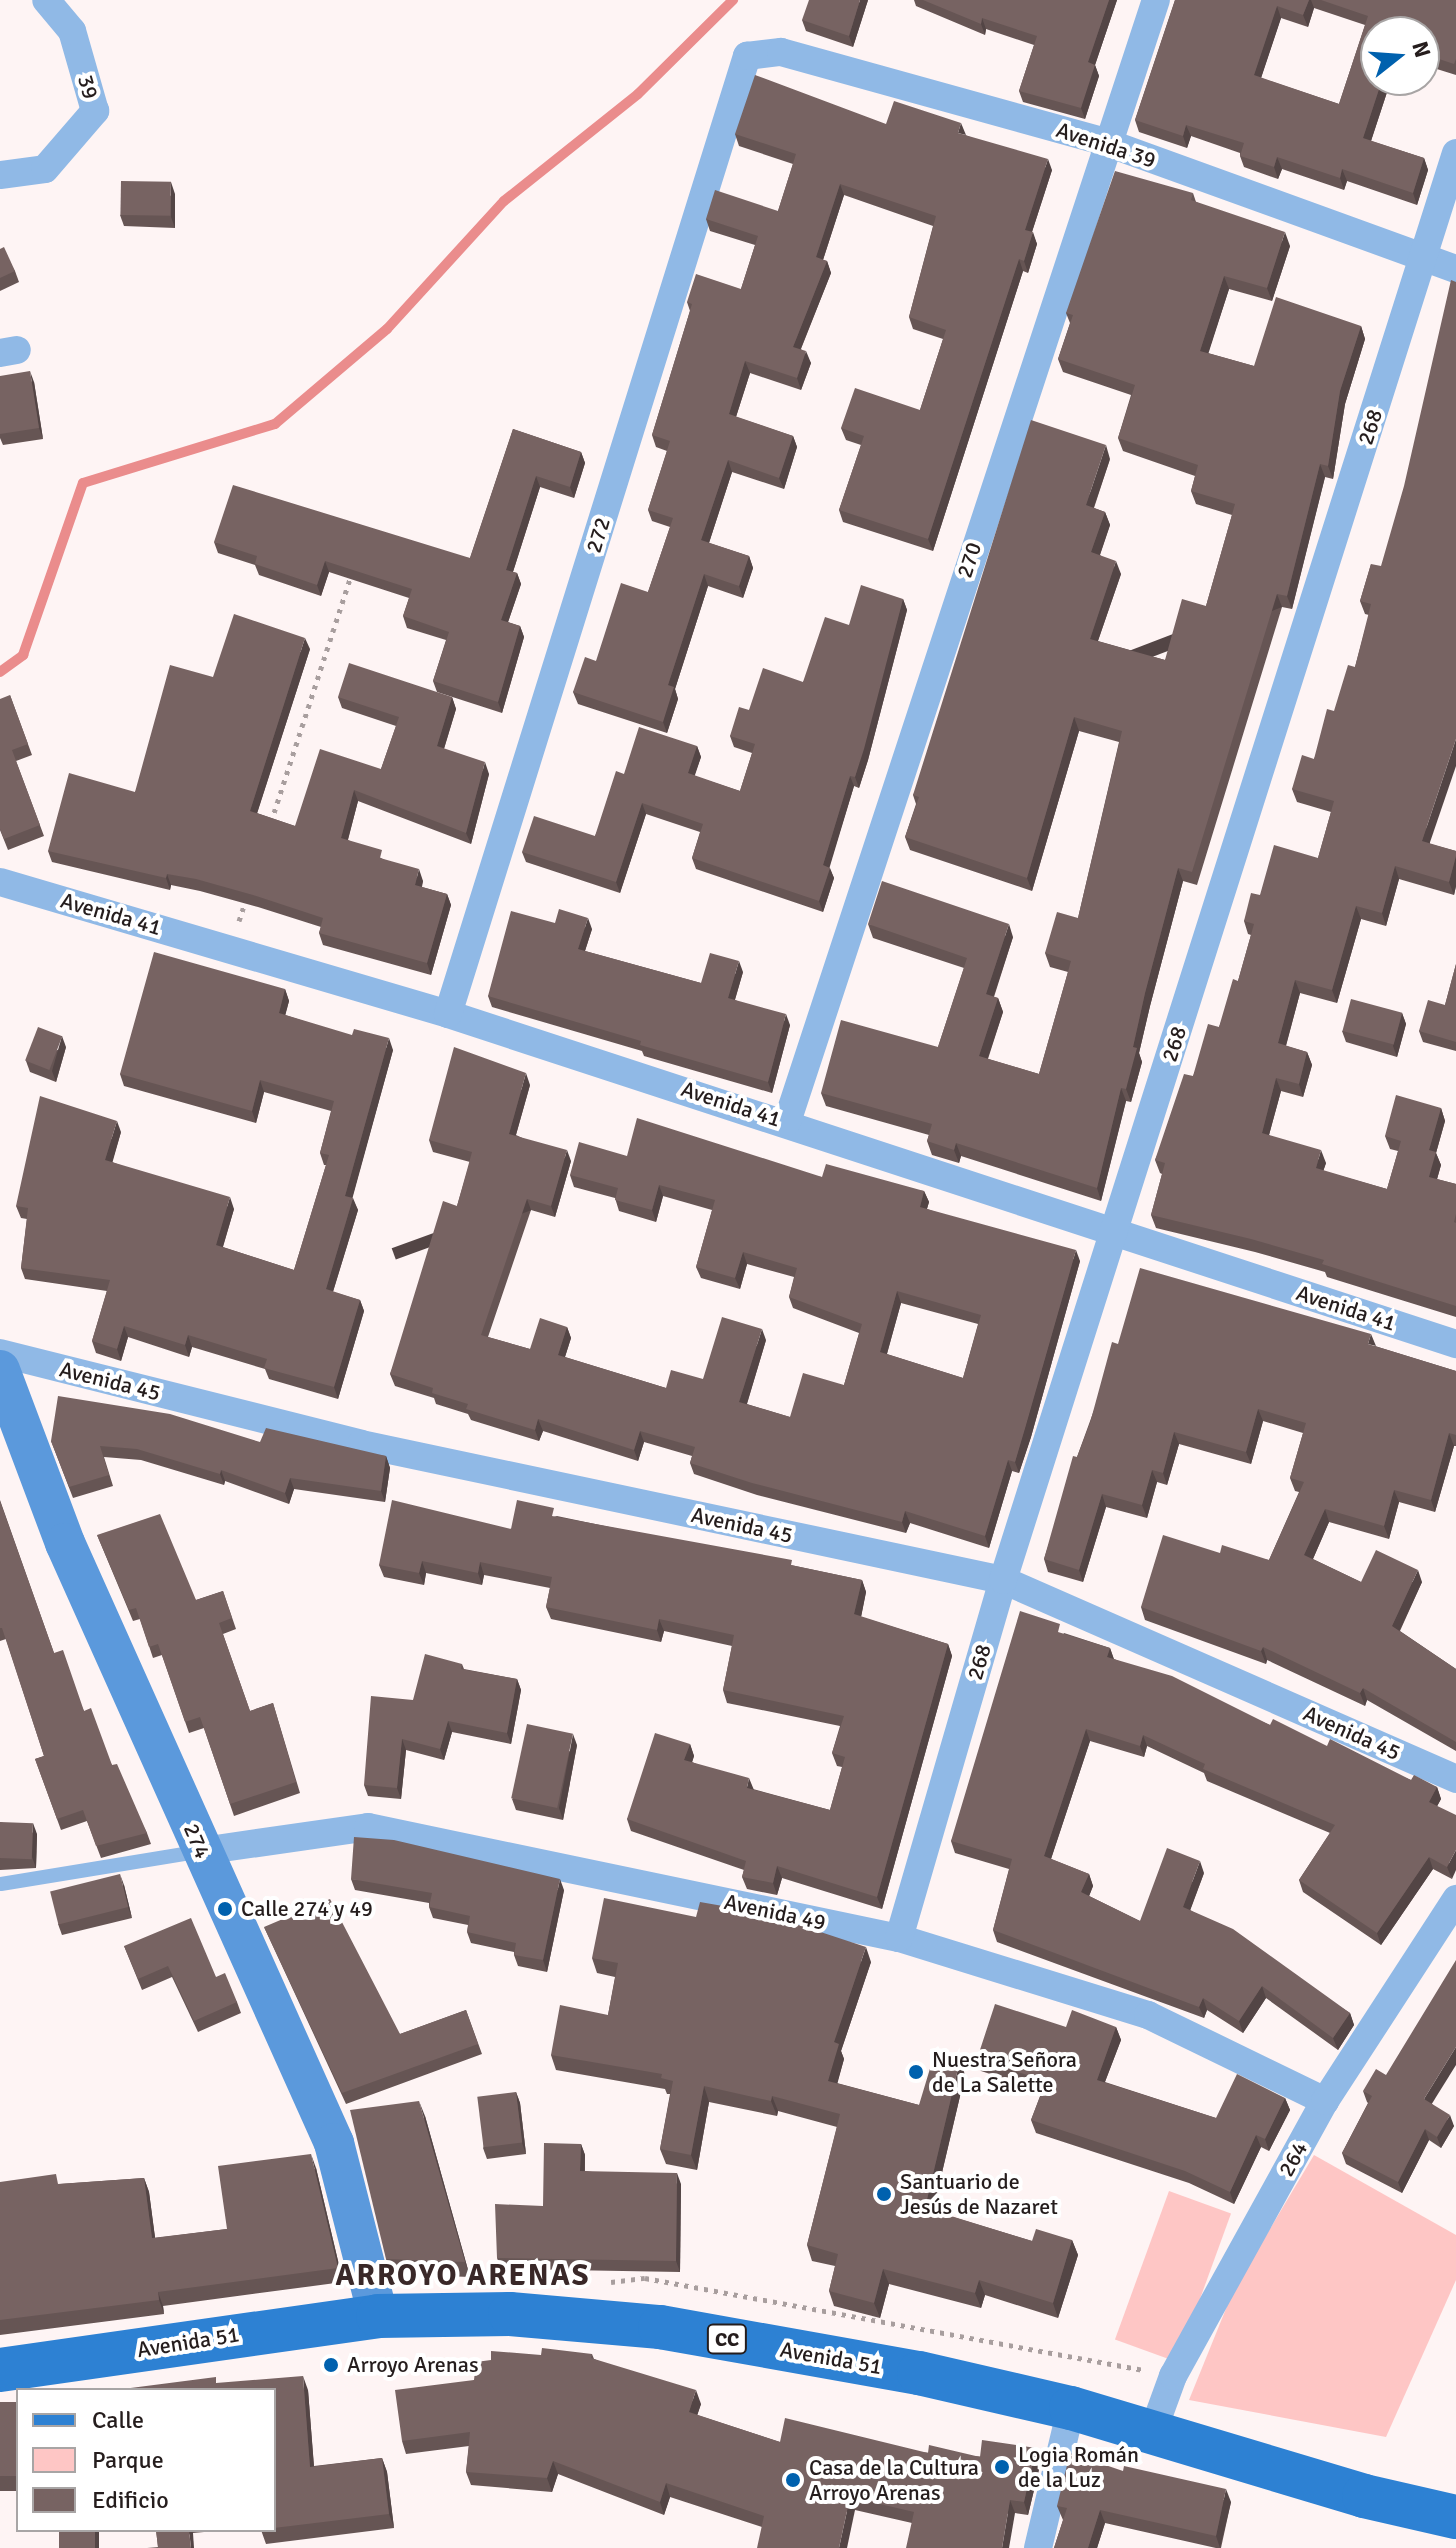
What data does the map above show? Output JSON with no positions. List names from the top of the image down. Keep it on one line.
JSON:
{"streets":{"main road":["CC","Avenida 51"],"street":["39","Avenida 39","268","272","270","Avenida 41","Avenida 45","274","Avenida 49","264"]},"crossings":[["Avenida 39","268"],["Avenida 39","272"],["Avenida 39","270"],["268","Avenida 41"],["268","Avenida 45"],["268","Avenida 49"],["272","Avenida 41"],["270","Avenida 41"],["274","Avenida 49"],["274","Avenida 51"],["Avenida 49","264"],["264","Avenida 51"]],"districts":["ARROYO ARENAS"],"places":["Calle 274 y 49","Nuestra Señora de La Salette","Santuario de Jesús de Nazaret","Arroyo Arenas","Logia Román de la Luz","Casa de la Cultura Arroyo Arenas"],"legend":["Calle","Parque","Edificio"],"north":"right"}
